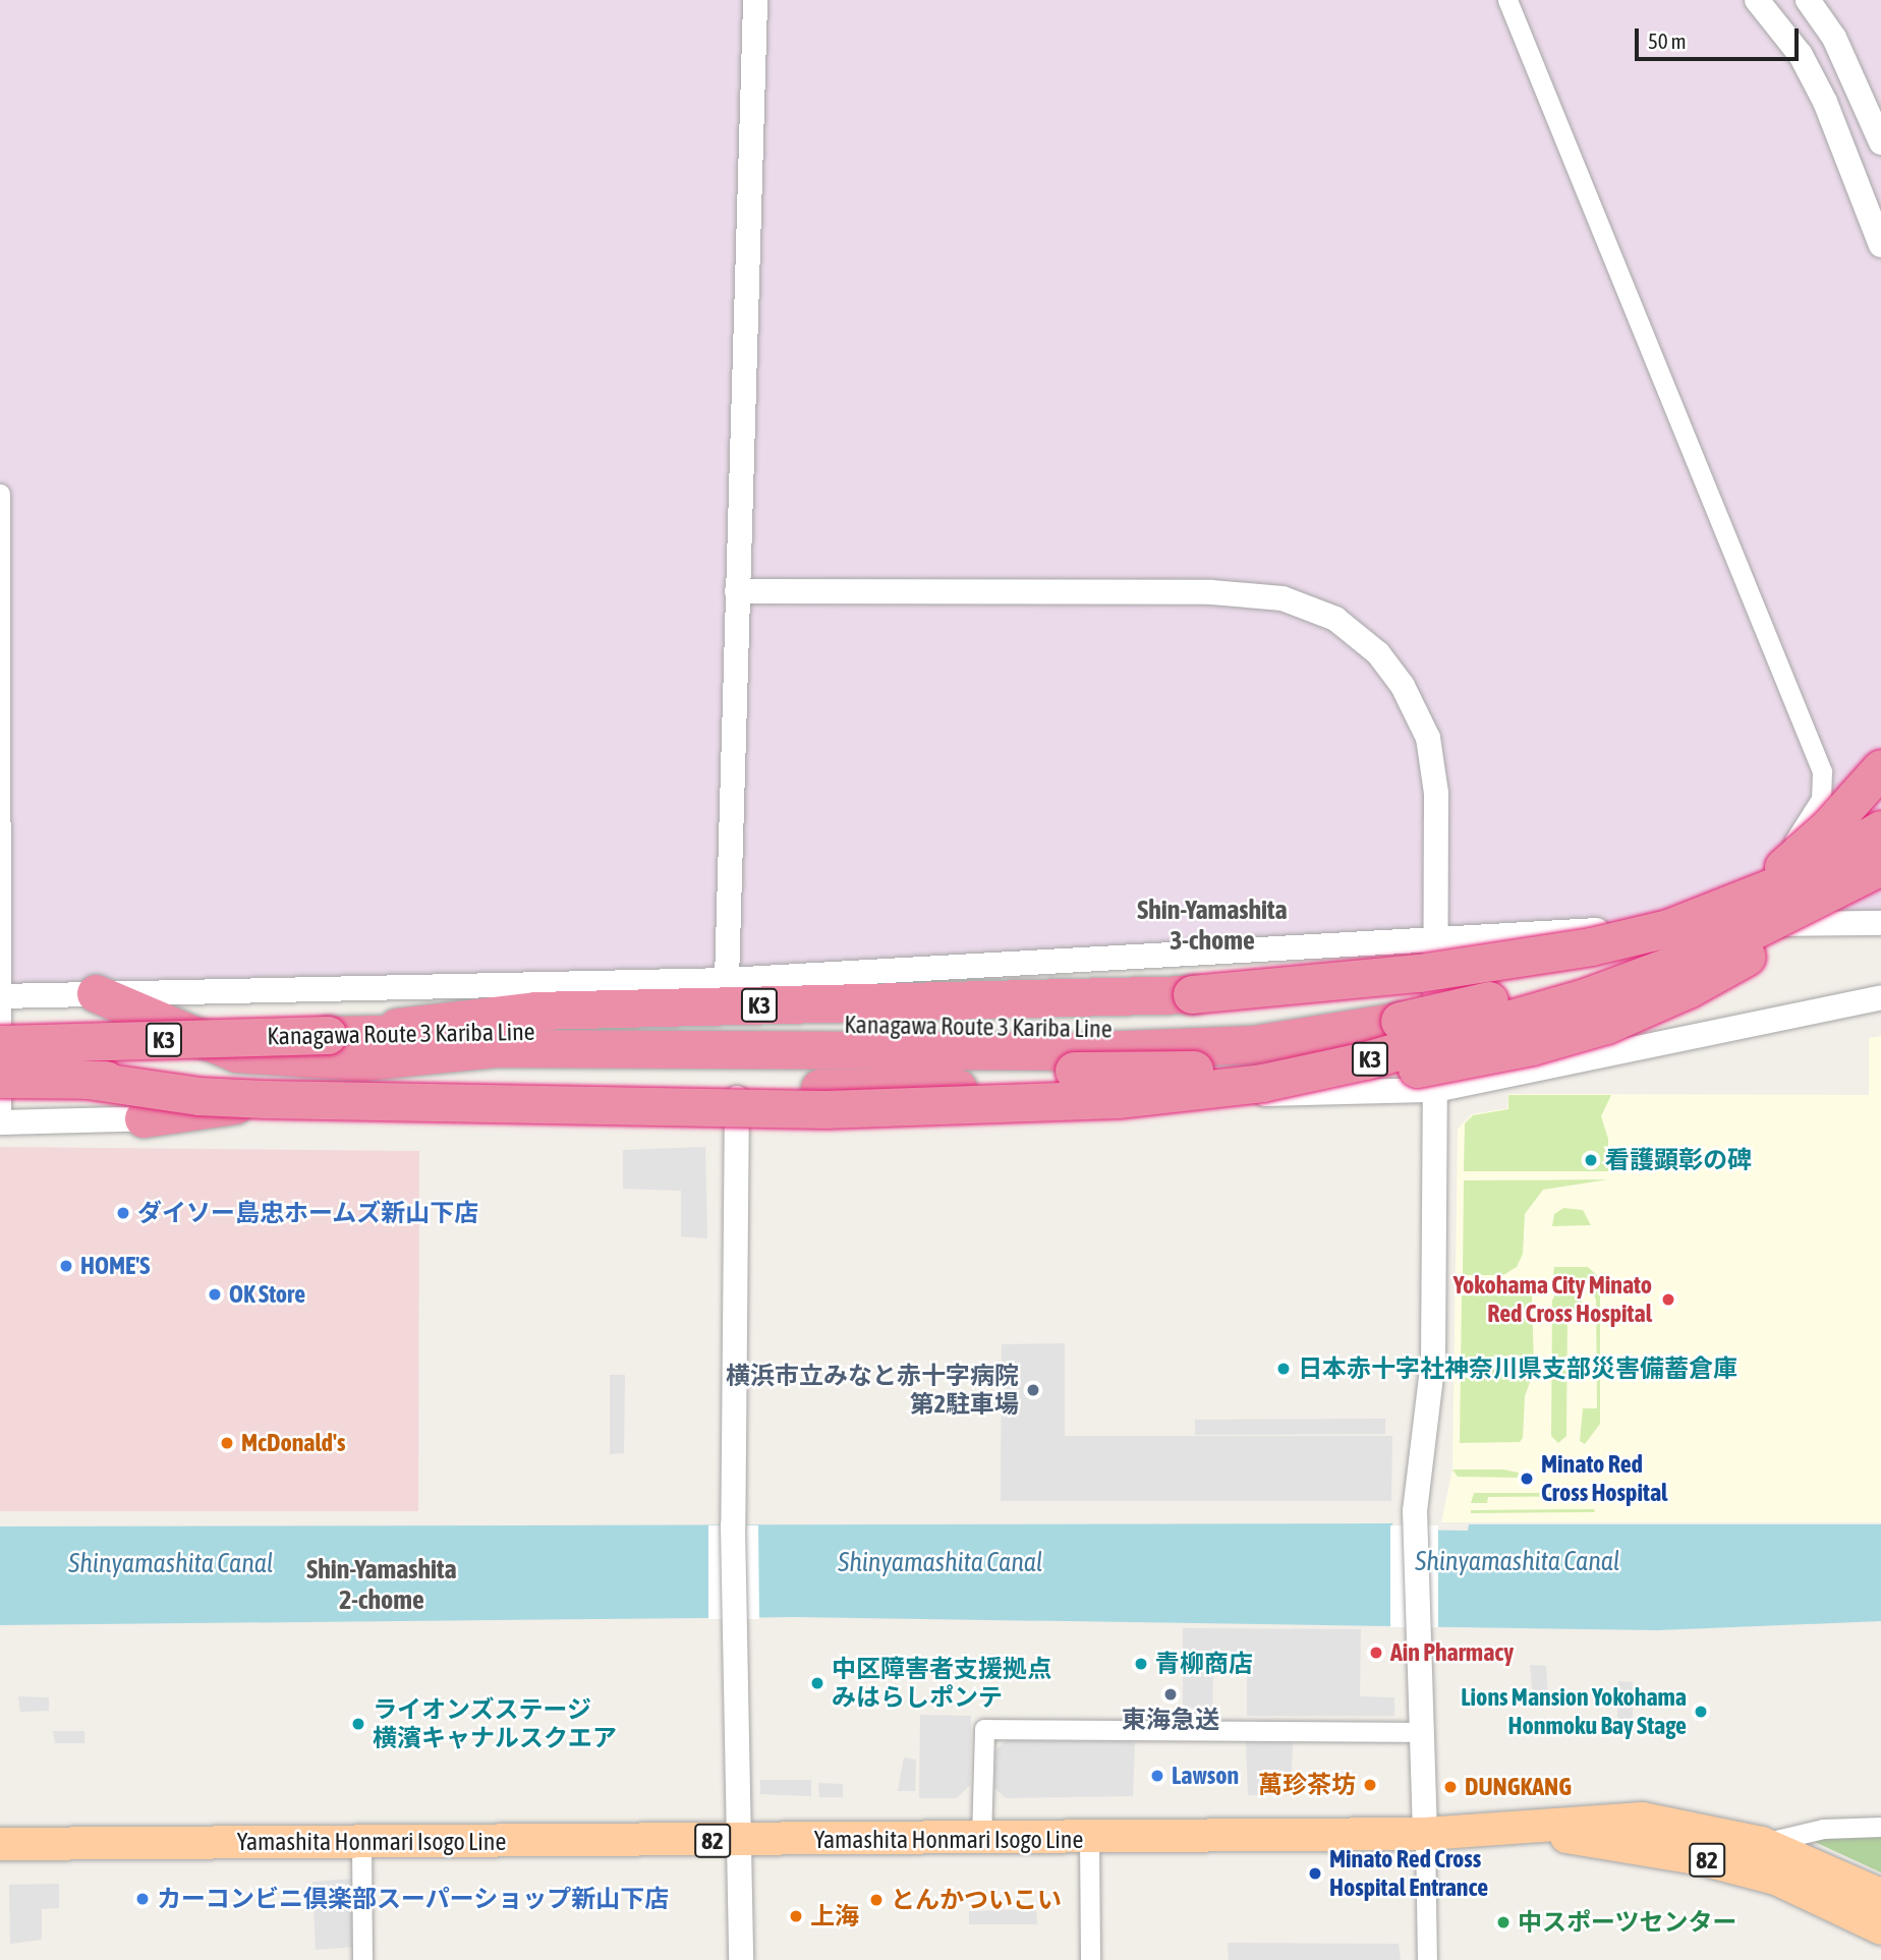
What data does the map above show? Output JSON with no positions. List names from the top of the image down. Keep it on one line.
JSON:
{"streets":{"highway":["K3","Kanagawa Route 3 Kariba Line"],"main road":["Yamashita Honmari Isogo Line","82"]},"crossings":[["K3","Kanagawa Route 3 Kariba Line"],["Yamashita Honmari Isogo Line","82"]],"districts":["Shin-Yamashita 3-chome","Shin-Yamashita 2-chome"],"water":["Shinyamashita Canal"],"places":["看護顕彰の碑","ダイソー島忠ホームズ新山下店","HOME'S","OK Store","Yokohama City Minato Red Cross Hospital","日本赤十字社神奈川県支部災害備蓄倉庫","横浜市立みなと赤十字病院 第2駐車場","McDonald's","Minato Red Cross Hospital","Ain Pharmacy","青柳商店","中区障害者支援拠点 みはらしポンテ","東海急送","Lions Mansion Yokohama Honmoku Bay Stage","ライオンズステージ 横濱キャナルスクエア","Lawson","萬珍茶坊","DUNGKANG","Minato Red Cross Hospital Entrance","カーコンビニ倶楽部スーパーショップ新山下店","とんかついこい","上海","中スポーツセンター"],"scale_bar":"50 m"}
